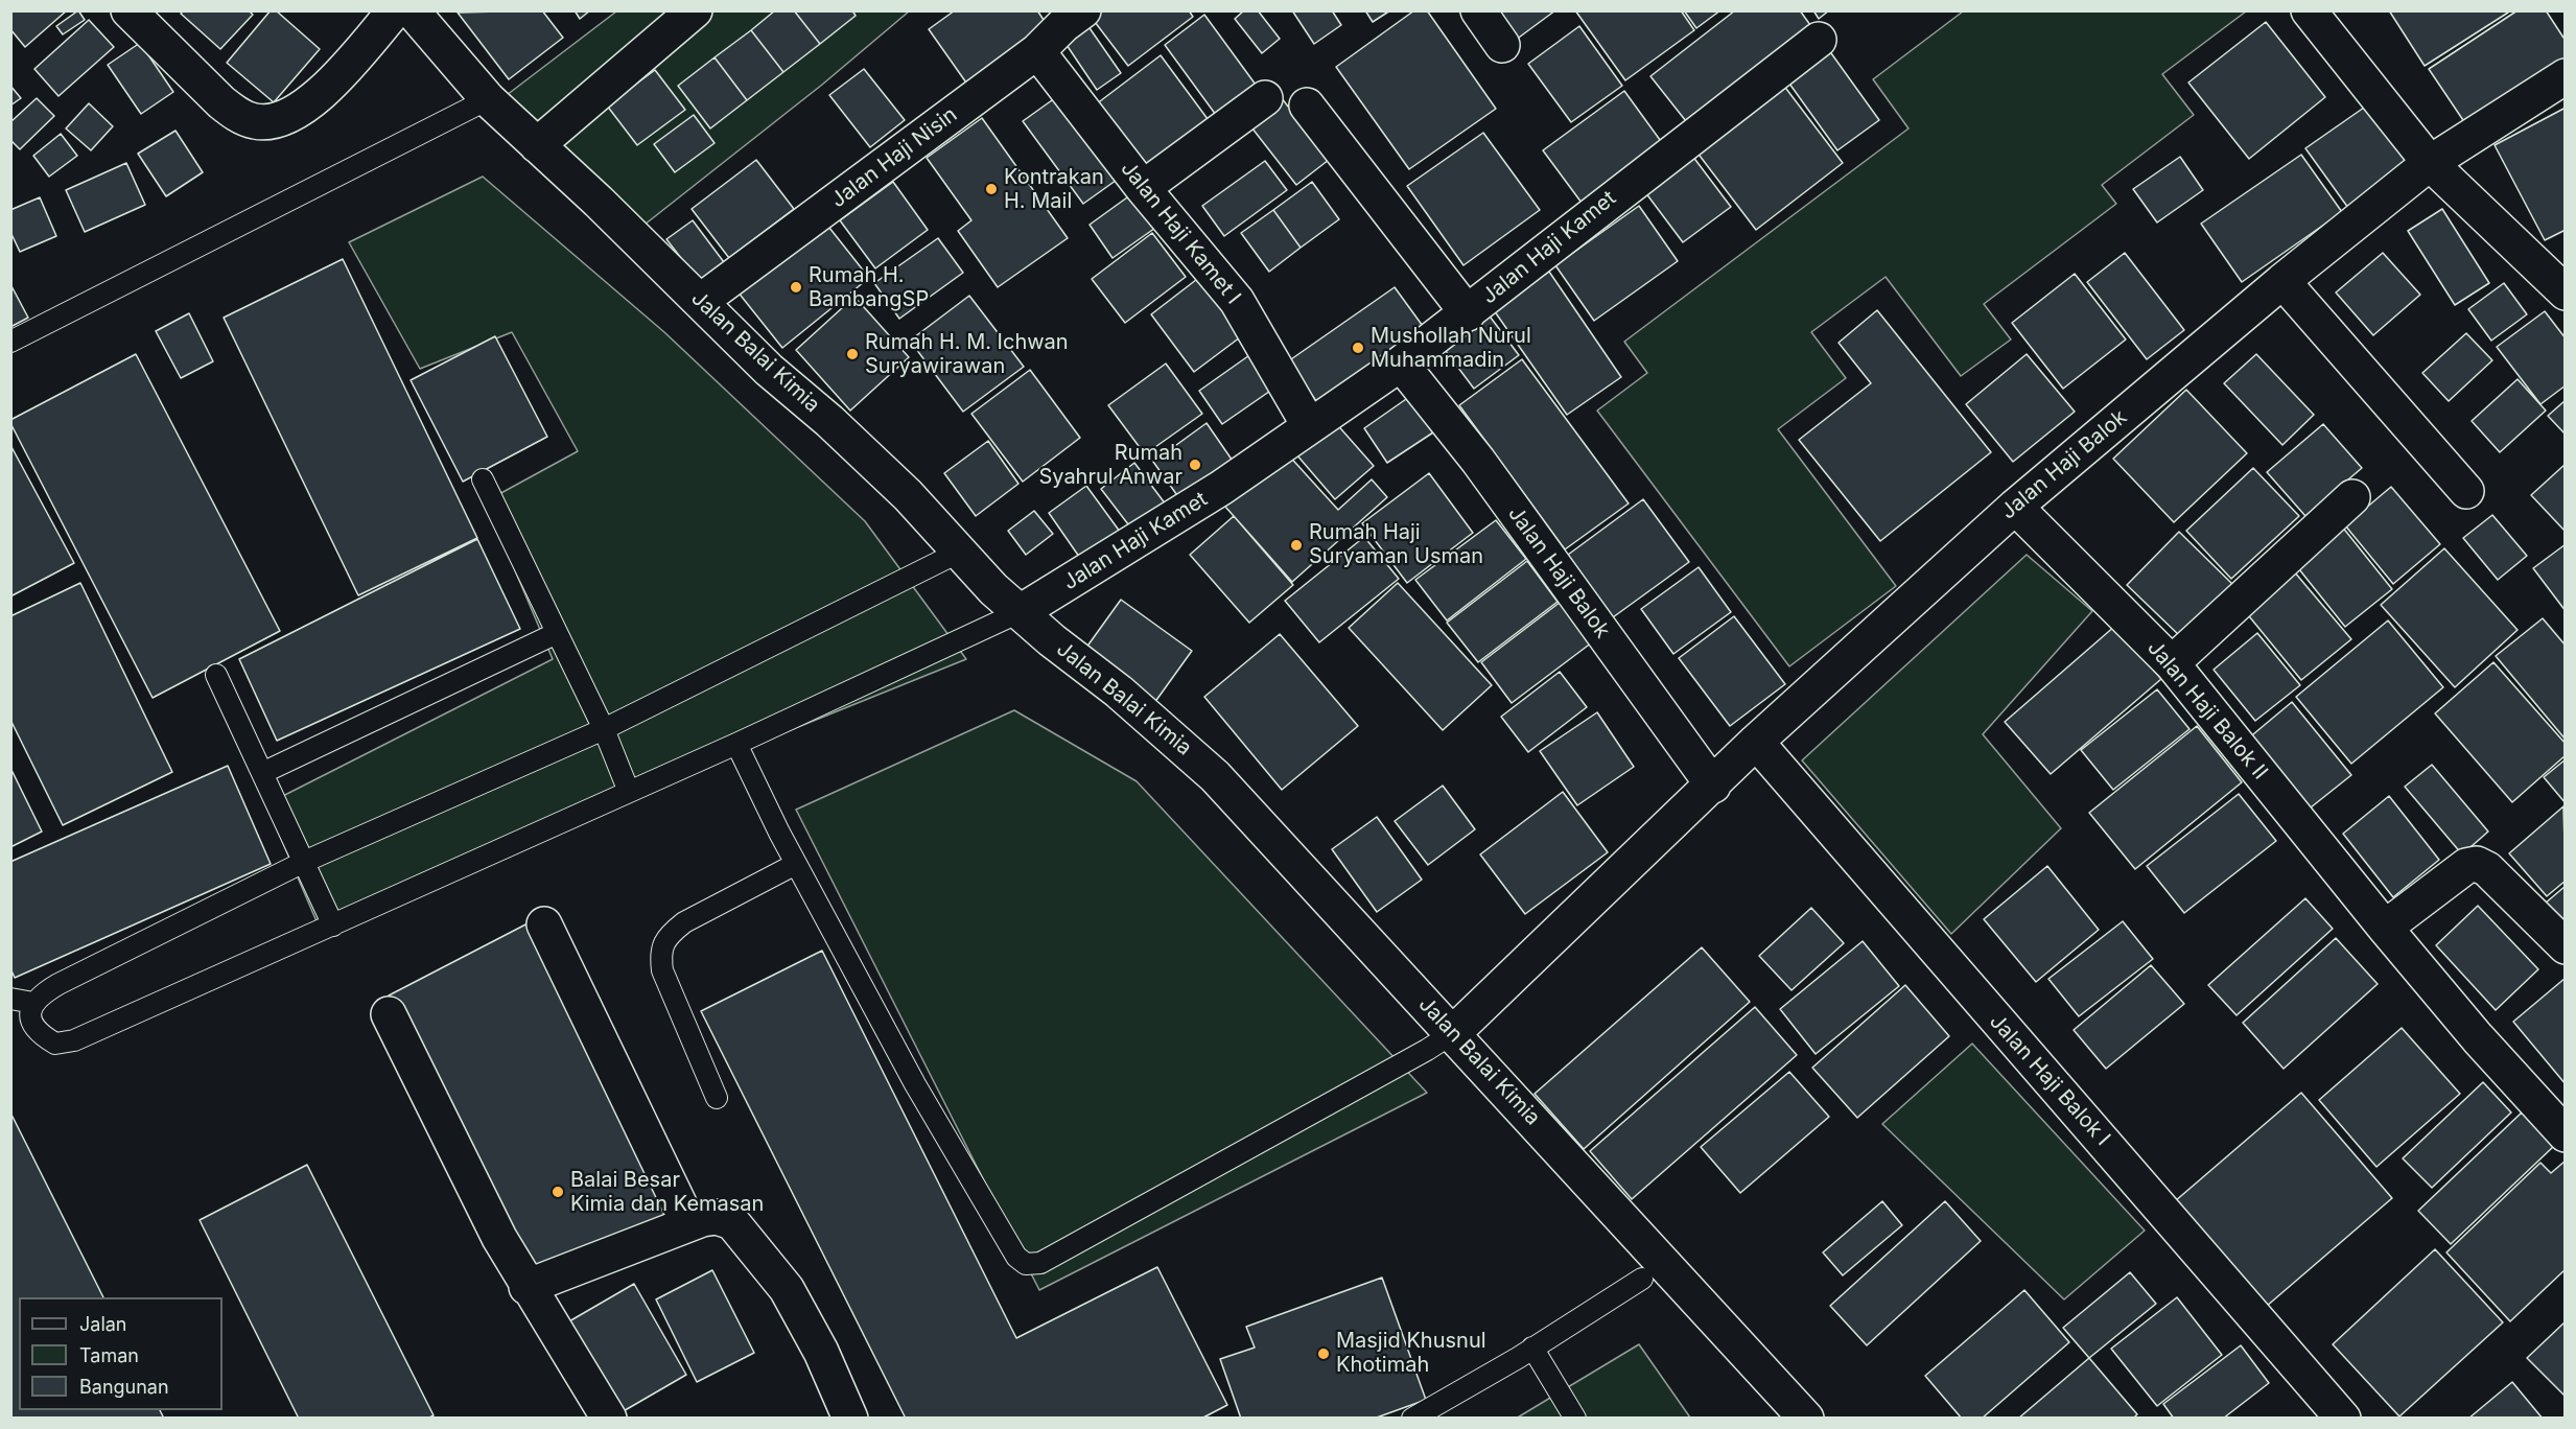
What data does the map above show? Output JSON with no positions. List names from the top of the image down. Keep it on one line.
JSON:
{"streets":{"street":["Jalan Haji Nisin","Jalan Haji Kamet I","Jalan Haji Kamet","Jalan Balai Kimia","Jalan Haji Balok","Jalan Haji Balok II","Jalan Haji Balok I"]},"crossings":[["Jalan Haji Nisin","Jalan Haji Kamet I"],["Jalan Haji Nisin","Jalan Balai Kimia"],["Jalan Haji Kamet I","Jalan Haji Kamet"],["Jalan Haji Kamet","Jalan Balai Kimia"],["Jalan Haji Kamet","Jalan Haji Balok"],["Jalan Balai Kimia","Jalan Haji Balok"],["Jalan Haji Balok","Jalan Haji Balok II"],["Jalan Haji Balok","Jalan Haji Balok I"]],"places":["Kontrakan H. Mail","Rumah H. BambangSP","Mushollah Nurul Muhammadin","Rumah H. M. Ichwan Suryawirawan","Rumah Syahrul Anwar","Rumah Haji Suryaman Usman","Balai Besar Kimia dan Kemasan","Masjid Khusnul Khotimah"],"legend":["Jalan","Taman","Bangunan"]}
